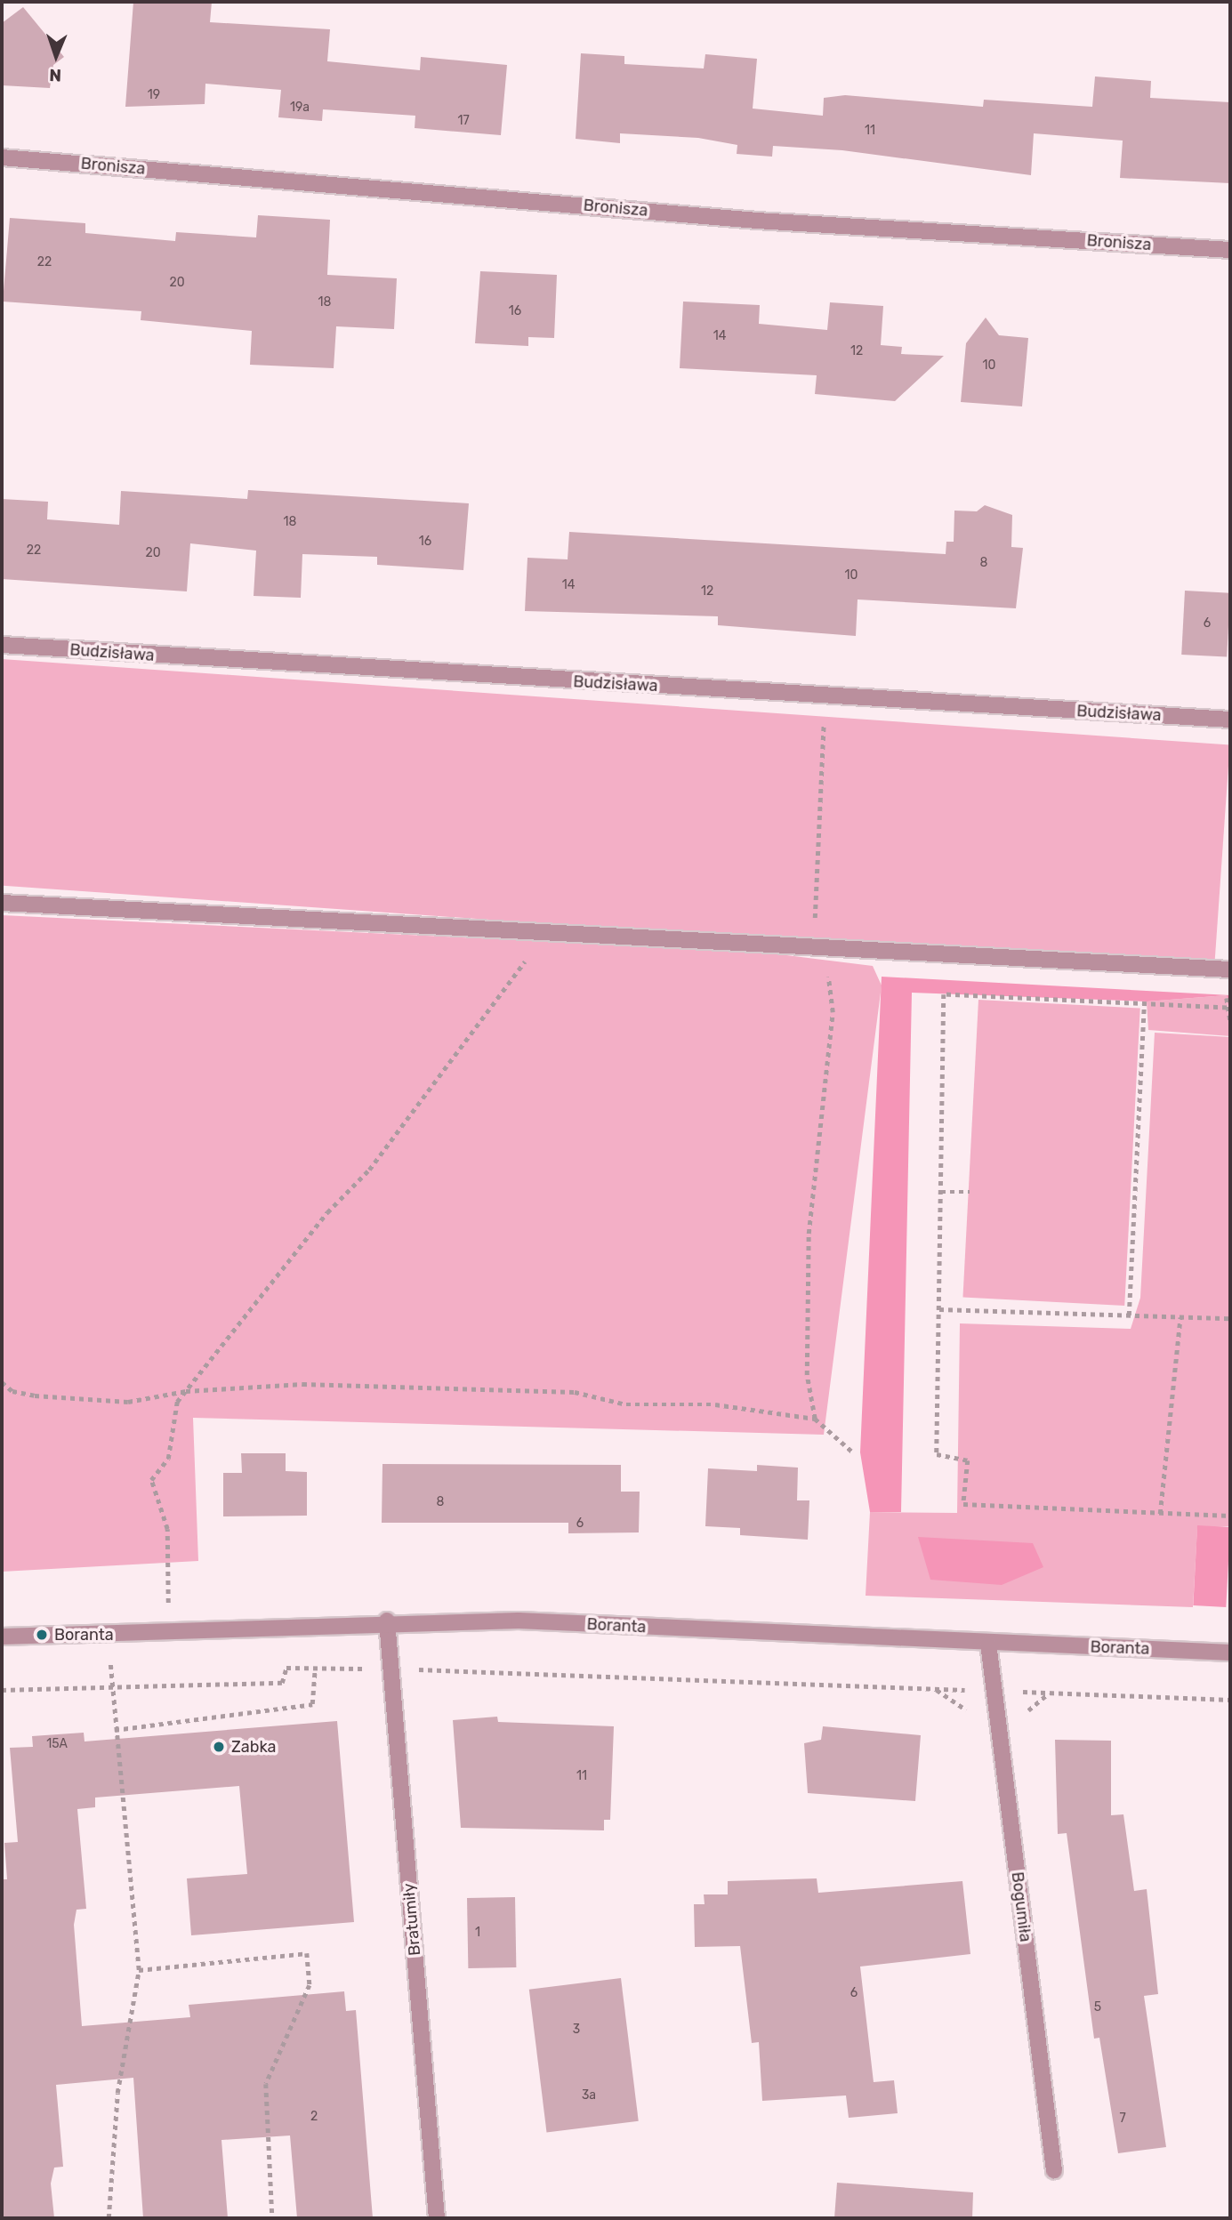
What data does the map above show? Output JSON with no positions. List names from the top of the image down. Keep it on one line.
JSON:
{"streets":{"street":["Bronisza","Budzisława","Boranta","Bogumiła","Bratumiły"]},"crossings":[["Boranta","Bogumiła"],["Boranta","Bratumiły"]],"places":["Boranta","Zabka"],"house_numbers":["19","19a","17","11","22","20","18","16","14","12","10","18","16","22","20","8","10","14","12","6","8","6","15A","11","1","6","5","3","3a","2","7"],"north":"bottom"}
